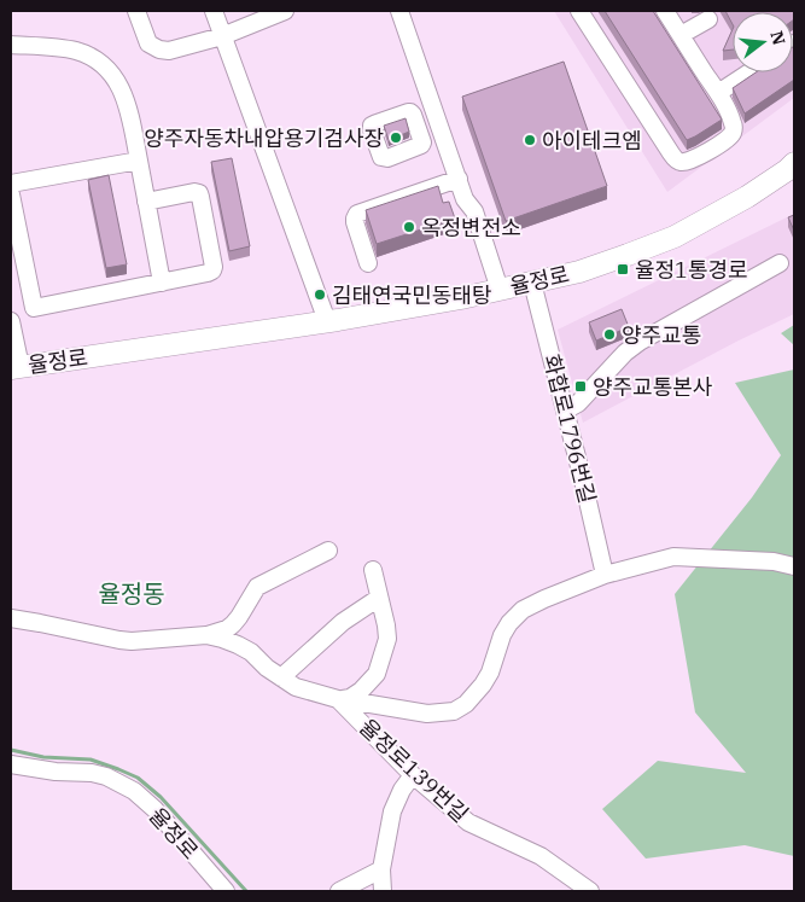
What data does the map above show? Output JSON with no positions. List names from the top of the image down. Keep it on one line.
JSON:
{"streets":{"main road":["율정로"],"street":["화합로1796번길","율정로139번길"]},"crossings":[["율정로","화합로1796번길"]],"districts":["율정동"],"places":{"other":["양주자동차내압용기검사장","아이테크엠","옥정변전소","김태연국민동태탕","양주교통"],"transit":["율정1통경로","양주교통본사"]},"north":"right"}
